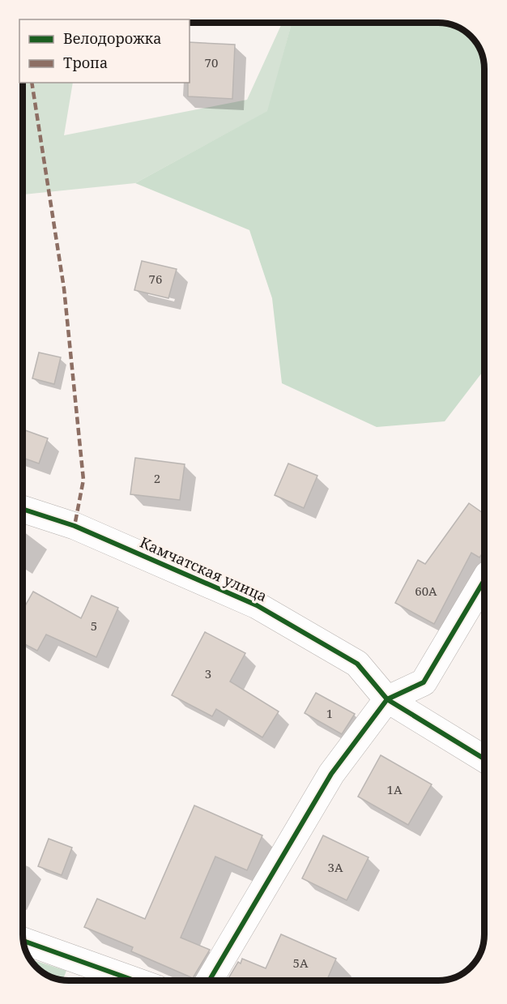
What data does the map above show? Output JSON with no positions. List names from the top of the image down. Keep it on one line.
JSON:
{"streets":{"street":["Камчатская улица"]},"house_numbers":["70","76","2","60А","5","3","1","1А","3А","5А"],"legend":["Велодорожка","Тропа"]}
